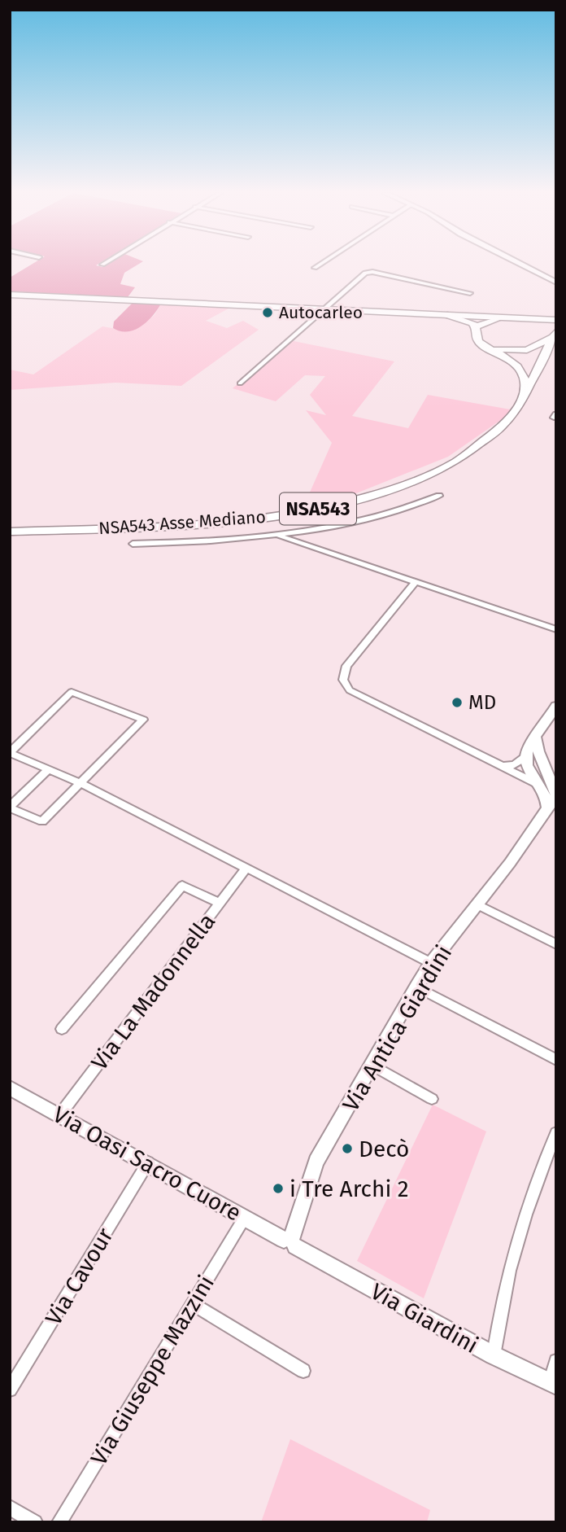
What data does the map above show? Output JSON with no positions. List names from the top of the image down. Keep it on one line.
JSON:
{"streets":{"main road":["NSA543","NSA543 Asse Mediano"],"street":["Via La Madonnella","Via Antica Giardini","Via Oasi Sacro Cuore","Via Cavour","Via Giardini","Via Giuseppe Mazzini"]},"crossings":[["Via La Madonnella","Via Oasi Sacro Cuore"],["Via Antica Giardini","Via Oasi Sacro Cuore"],["Via Antica Giardini","Via Giardini"],["Via Oasi Sacro Cuore","Via Cavour"],["Via Oasi Sacro Cuore","Via Giardini"],["Via Oasi Sacro Cuore","Via Giuseppe Mazzini"]],"places":["Autocarleo","MD","Decò","i Tre Archi 2"]}
